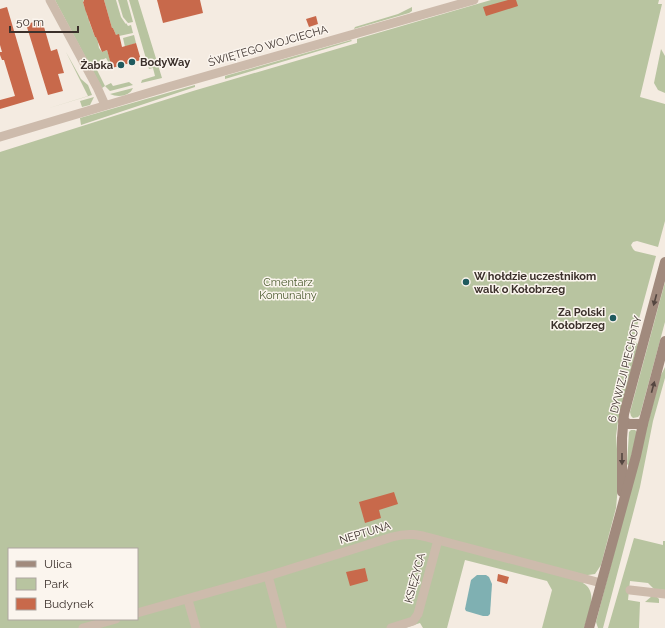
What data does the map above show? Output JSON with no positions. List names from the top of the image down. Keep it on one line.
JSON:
{"streets":{"street":["ŚWIĘTEGO WOJCIECHA","6 DYWIZJI PIECHOTY","NEPTUNA","KSIĘŻYCA"]},"crossings":[["6 DYWIZJI PIECHOTY","NEPTUNA"],["NEPTUNA","KSIĘŻYCA"]],"parks":["Cmentarz Komunalny"],"places":["BodyWay","Żabka","W hołdzie uczestnikom walk o Kołobrzeg","Za Polski Kołobrzeg"],"legend":["Ulica","Park","Budynek"],"scale_bar":"50 m"}
